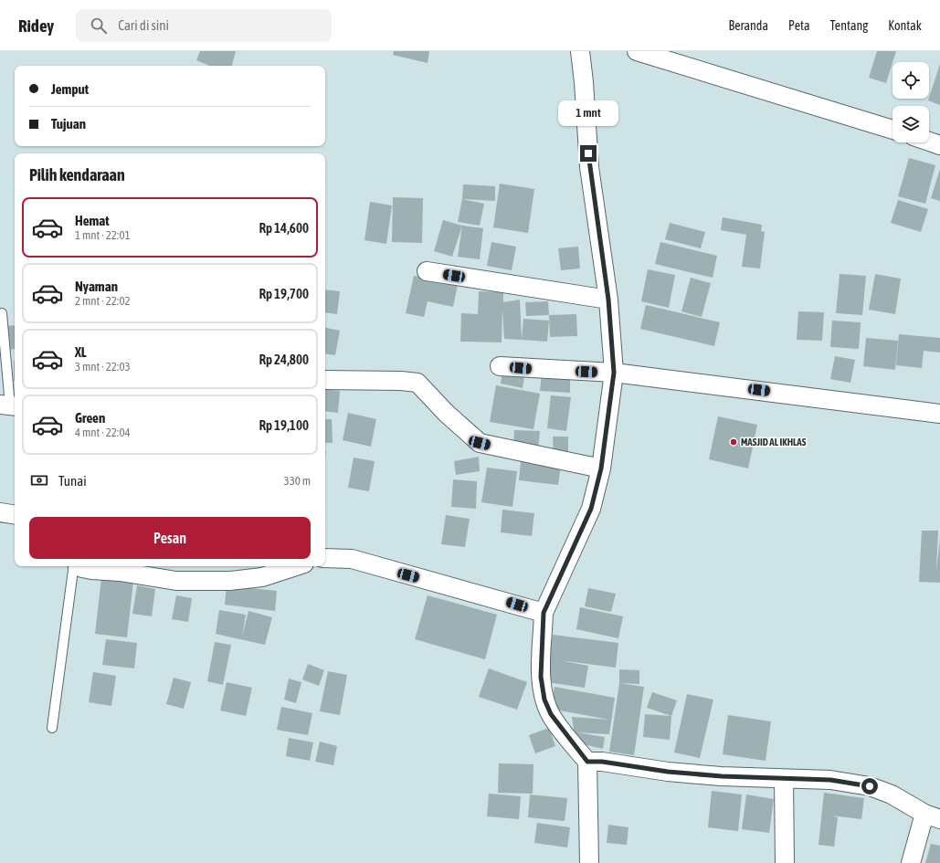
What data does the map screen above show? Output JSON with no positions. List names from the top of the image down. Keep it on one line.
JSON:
{"places":["MASJID AL IKHLAS"],"page":{"header":"Ridey","search":"Cari di sini","nav":["Beranda","Peta","Tentang","Kontak"],"banner":["Jemput","Tujuan"],"bubble":"1 mnt","heading":"Pilih kendaraan","list":[{"name":"Hemat","note":"1 mnt · 22:01","value":"Rp 14,600"},{"name":"Nyaman","note":"2 mnt · 22:02","value":"Rp 19,700"},{"name":"XL","note":"3 mnt · 22:03","value":"Rp 24,800"},{"name":"Green","note":"4 mnt · 22:04","value":"Rp 19,100"}],"pay":["Tunai","330 m"],"buttons":"Pesan"}}
